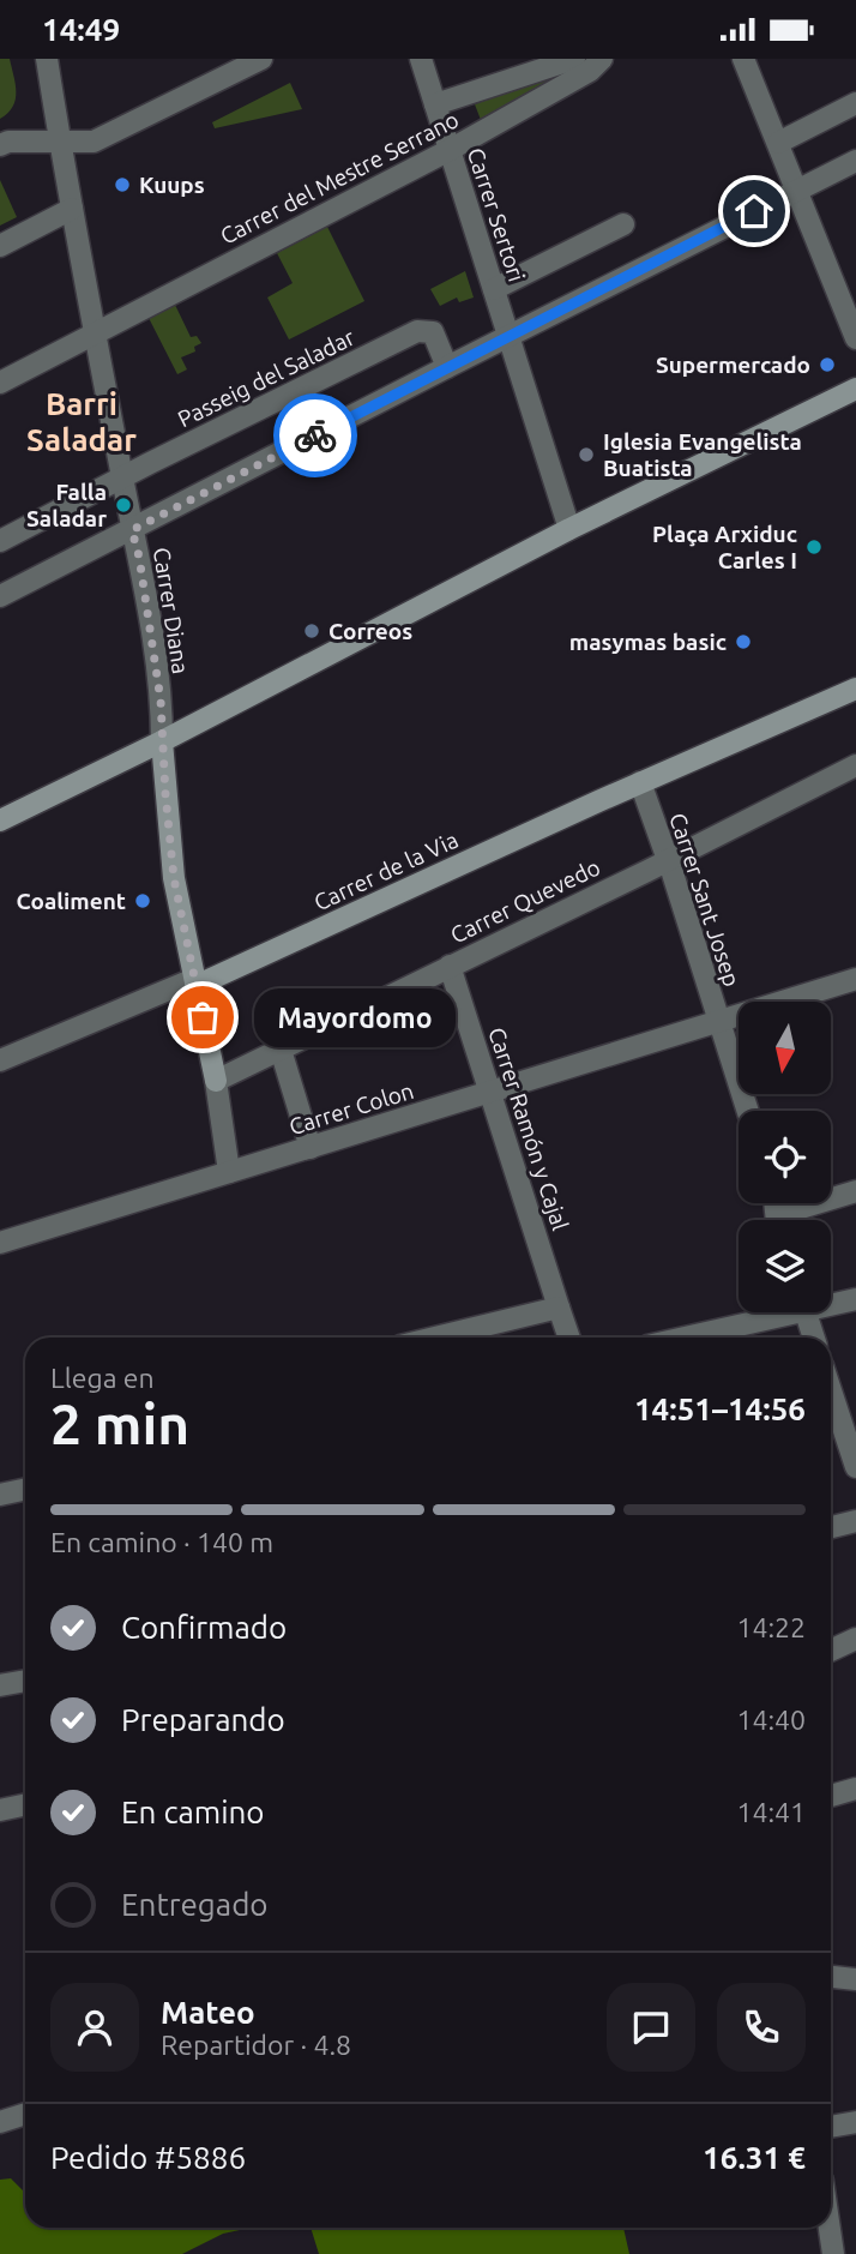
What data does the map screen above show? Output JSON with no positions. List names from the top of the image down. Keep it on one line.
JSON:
{"streets":{"main road":["Carrer Diana","Carrer de la Via"],"street":["Carrer del Mestre Serrano","Carrer Sertori","Passeig del Saladar","Carrer Sant Josep","Carrer Quevedo","Carrer Colon","Carrer Ramón y Cajal"]},"crossings":[["Carrer del Mestre Serrano","Carrer Sertori"],["Carrer del Mestre Serrano","Carrer Diana"],["Passeig del Saladar","Carrer Diana"],["Carrer Diana","Carrer de la Via"],["Carrer Diana","Carrer Quevedo"],["Carrer Diana","Carrer Colon"],["Carrer de la Via","Carrer Sant Josep"],["Carrer Sant Josep","Carrer Quevedo"],["Carrer Sant Josep","Carrer Colon"],["Carrer Quevedo","Carrer Ramón y Cajal"],["Carrer Colon","Carrer Ramón y Cajal"]],"districts":["Barri Saladar"],"places":["Kuups","Supermercado","Iglesia Evangelista Buatista","Falla Saladar","Plaça Arxiduc Carles I","Correos","masymas basic","Coaliment","Mayordomo"],"north":"bottom","page":{"status":"14:49","bubble":"Mayordomo","heading":["2 min","Llega en","14:51–14:56"],"panel":["Mateo","Repartidor · 4.8","Pedido #5886","16.31 €"],"bar":"En camino · 140 m","list":[["Confirmado","14:22"],["Preparando","14:40"],["En camino","14:41"],"Entregado"]}}
